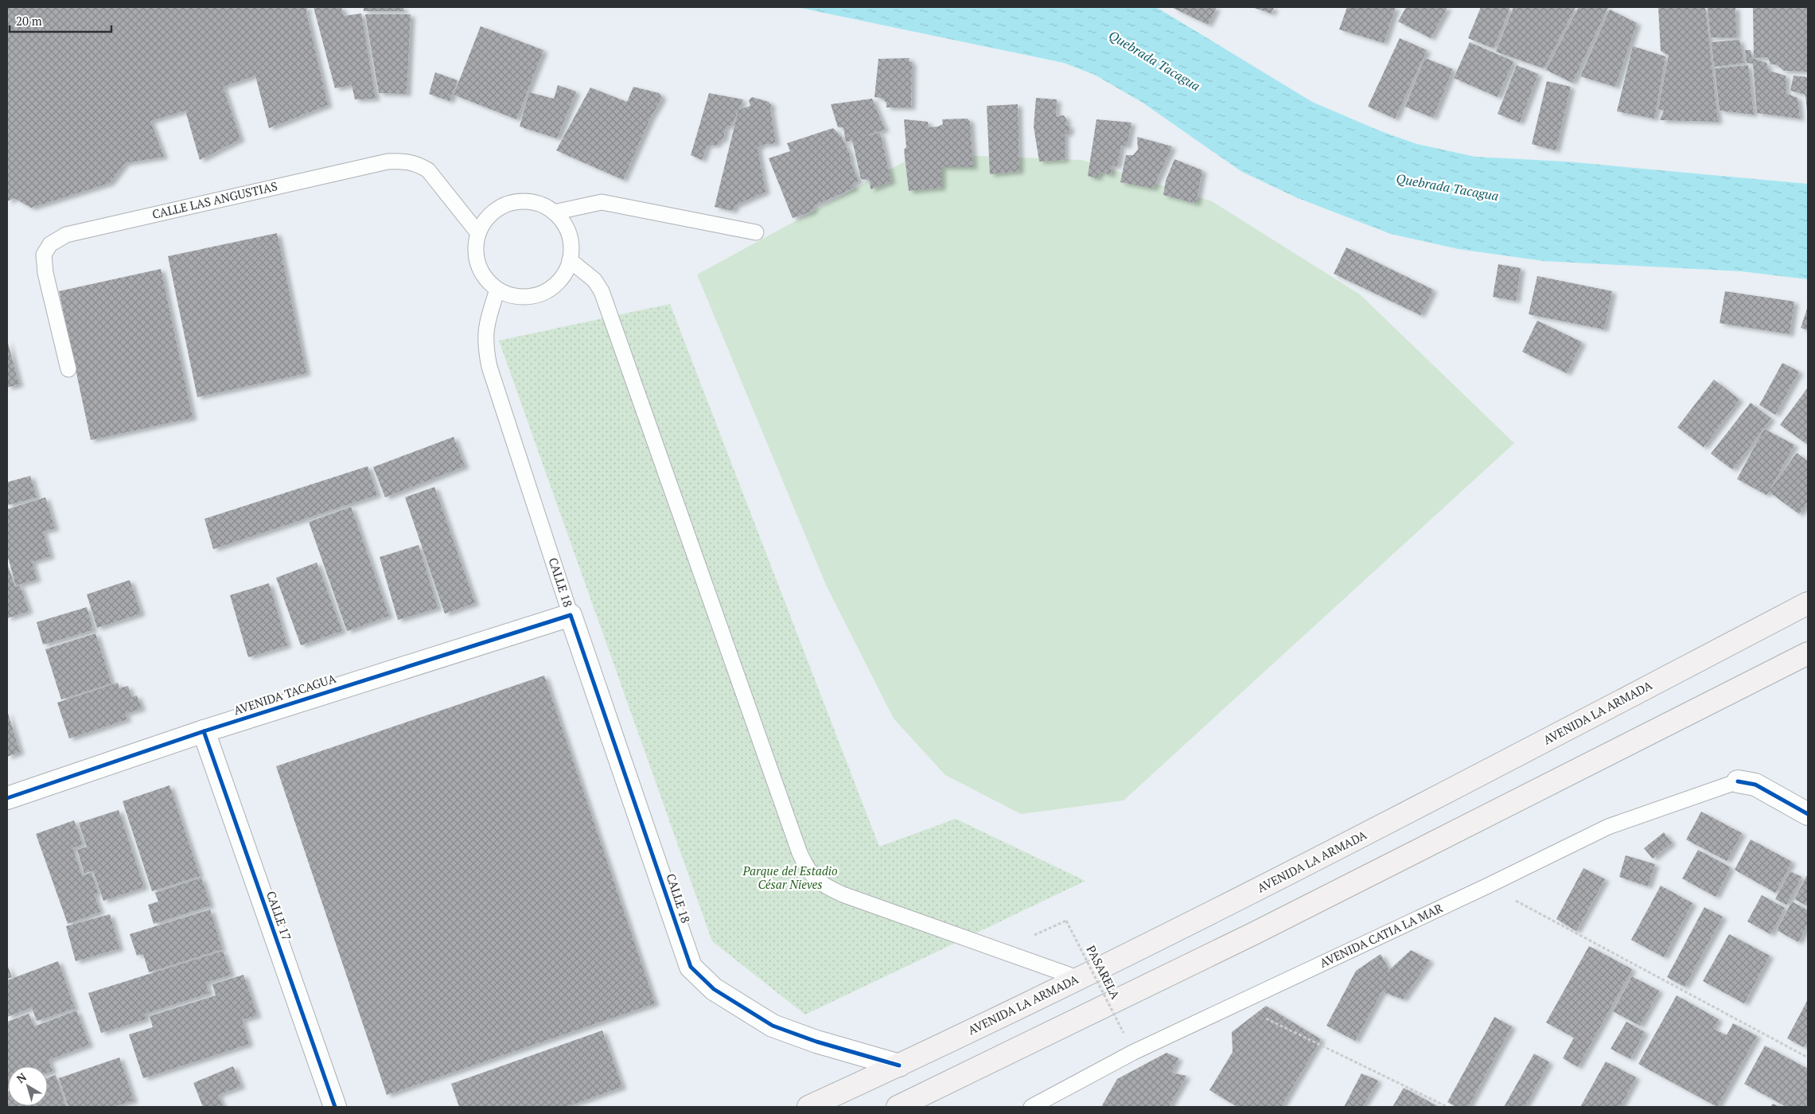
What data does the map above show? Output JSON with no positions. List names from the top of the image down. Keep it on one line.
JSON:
{"streets":{"main road":["AVENIDA LA ARMADA"],"street":["CALLE 18","AVENIDA TACAGUA","CALLE 17"],"lane":["CALLE LAS ANGUSTIAS","AVENIDA CATIA LA MAR"],"path":["PASARELA"]},"crossings":[["CALLE LAS ANGUSTIAS","CALLE 18"],["CALLE 18","AVENIDA TACAGUA"],["CALLE 18","AVENIDA LA ARMADA"],["AVENIDA TACAGUA","CALLE 17"]],"water":["Quebrada Tacagua"],"parks":["Parque del Estadio César Nieves"],"scale_bar":"20 m","north":"top left"}
